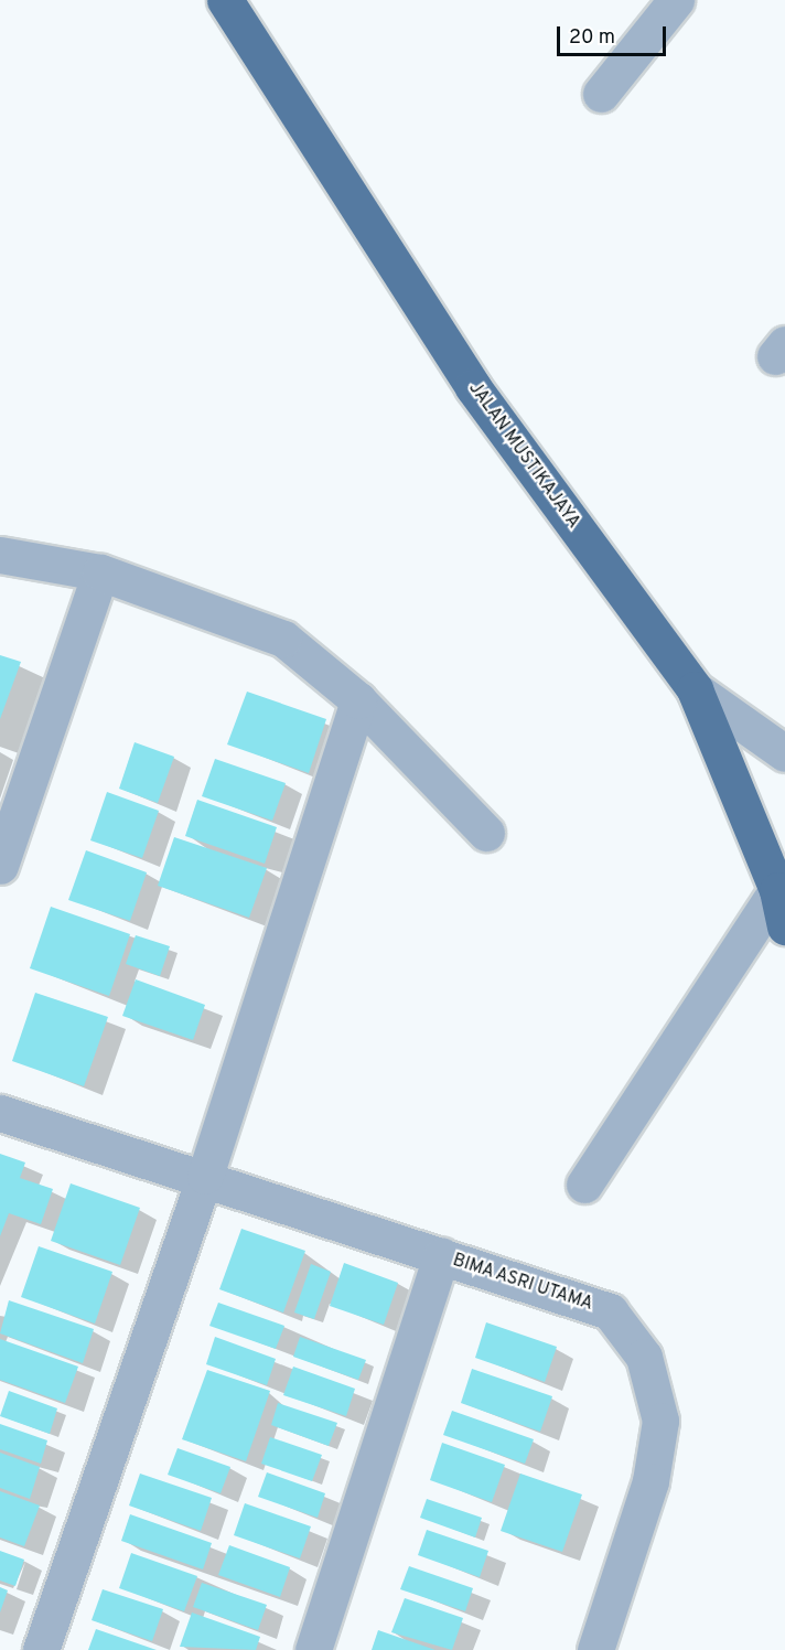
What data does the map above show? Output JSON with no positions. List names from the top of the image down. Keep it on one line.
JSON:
{"streets":{"main road":["JALAN MUSTIKAJAYA"],"street":["BIMA ASRI UTAMA"]},"scale_bar":"20 m"}
